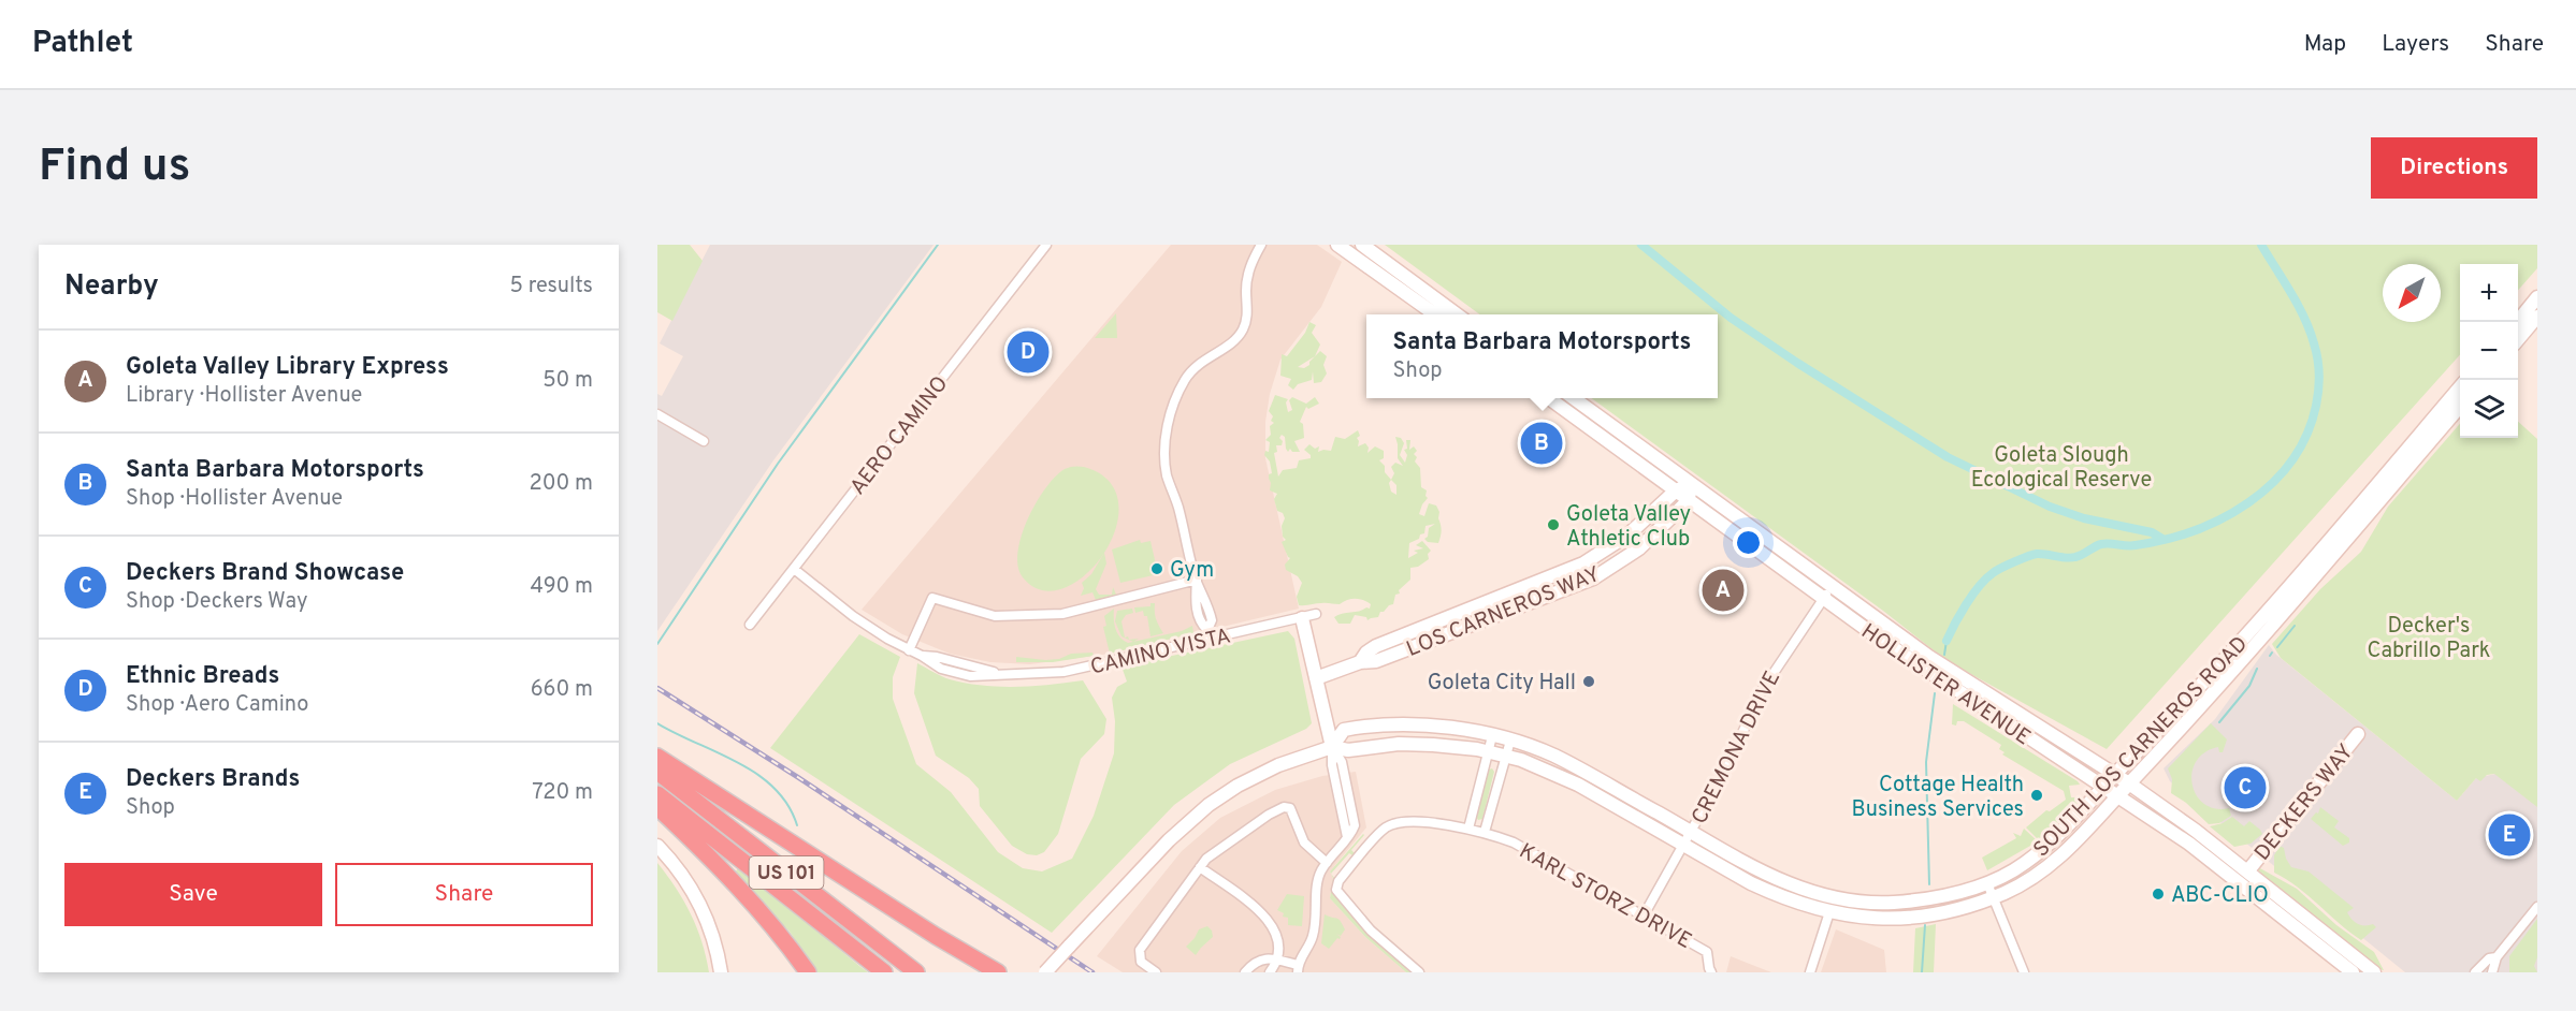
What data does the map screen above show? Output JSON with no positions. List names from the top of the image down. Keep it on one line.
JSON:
{"streets":{"highway":["US 101"],"main road":["LOS CARNEROS WAY","HOLLISTER AVENUE","SOUTH LOS CARNEROS ROAD","DECKERS WAY"],"street":["AERO CAMINO","CAMINO VISTA","CREMONA DRIVE","KARL STORZ DRIVE"]},"crossings":[["AERO CAMINO","CAMINO VISTA"],["LOS CARNEROS WAY","HOLLISTER AVENUE"],["HOLLISTER AVENUE","SOUTH LOS CARNEROS ROAD"],["HOLLISTER AVENUE","CREMONA DRIVE"],["HOLLISTER AVENUE","DECKERS WAY"],["SOUTH LOS CARNEROS ROAD","CREMONA DRIVE"],["CREMONA DRIVE","KARL STORZ DRIVE"]],"parks":["Goleta Slough Ecological Reserve","Decker's Cabrillo Park"],"places":["Goleta Valley Athletic Club","Gym","Goleta City Hall","Cottage Health Business Services","ABC-CLIO"],"north":"bottom left","page":{"header":"Pathlet","nav":["Map","Layers","Share"],"buttons":["Directions",["Save","Share"]],"title":"Find us","heading":["Nearby","5 results"],"map_buttons":["+","−"],"popup":["Santa Barbara Motorsports","Shop"],"list":[{"mark":"A","name":"Goleta Valley Library Express","note":"Library · Hollister Avenue","value":"50 m"},{"mark":"B","name":"Santa Barbara Motorsports","note":"Shop · Hollister Avenue","value":"200 m"},{"mark":"C","name":"Deckers Brand Showcase","note":"Shop · Deckers Way","value":"490 m"},{"mark":"D","name":"Ethnic Breads","note":"Shop · Aero Camino","value":"660 m"},{"mark":"E","name":"Deckers Brands","note":"Shop","value":"720 m"}],"pins":["D","B","A","C","E"]}}
